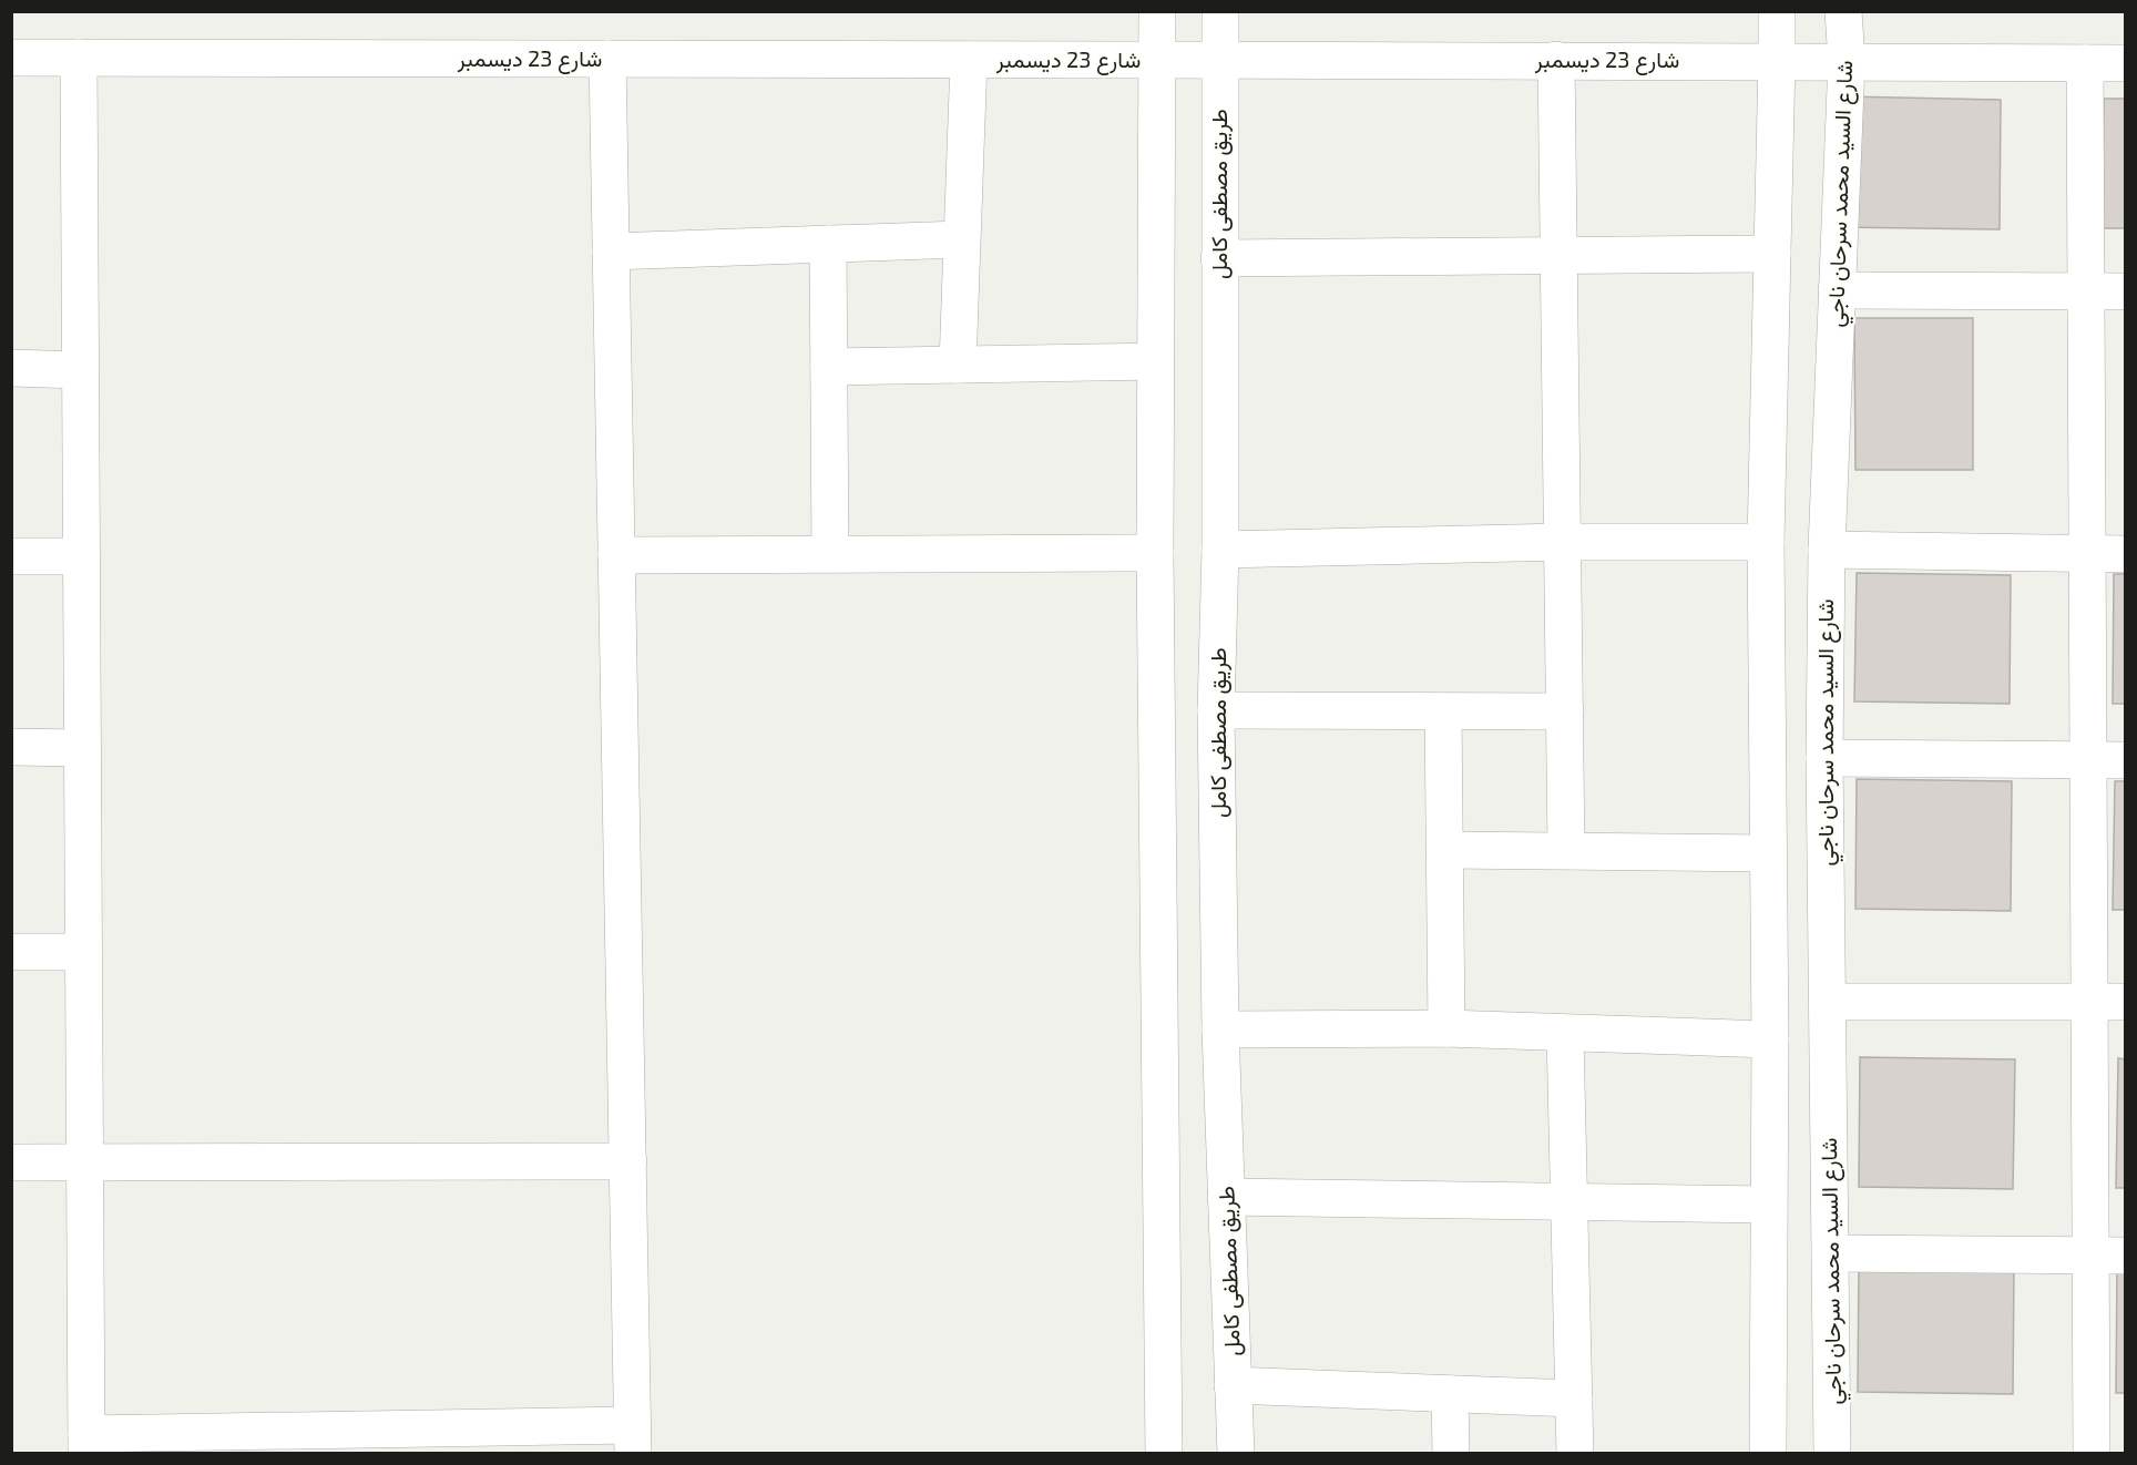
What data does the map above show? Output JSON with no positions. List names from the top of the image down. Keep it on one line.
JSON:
{"streets":{"street":["شارع 23 ديسمبر","طريق مصطفى كامل","شارع السيد محمد سرحان ناجي"]},"crossings":[["شارع 23 ديسمبر","طريق مصطفى كامل"],["شارع 23 ديسمبر","شارع السيد محمد سرحان ناجي"]]}
